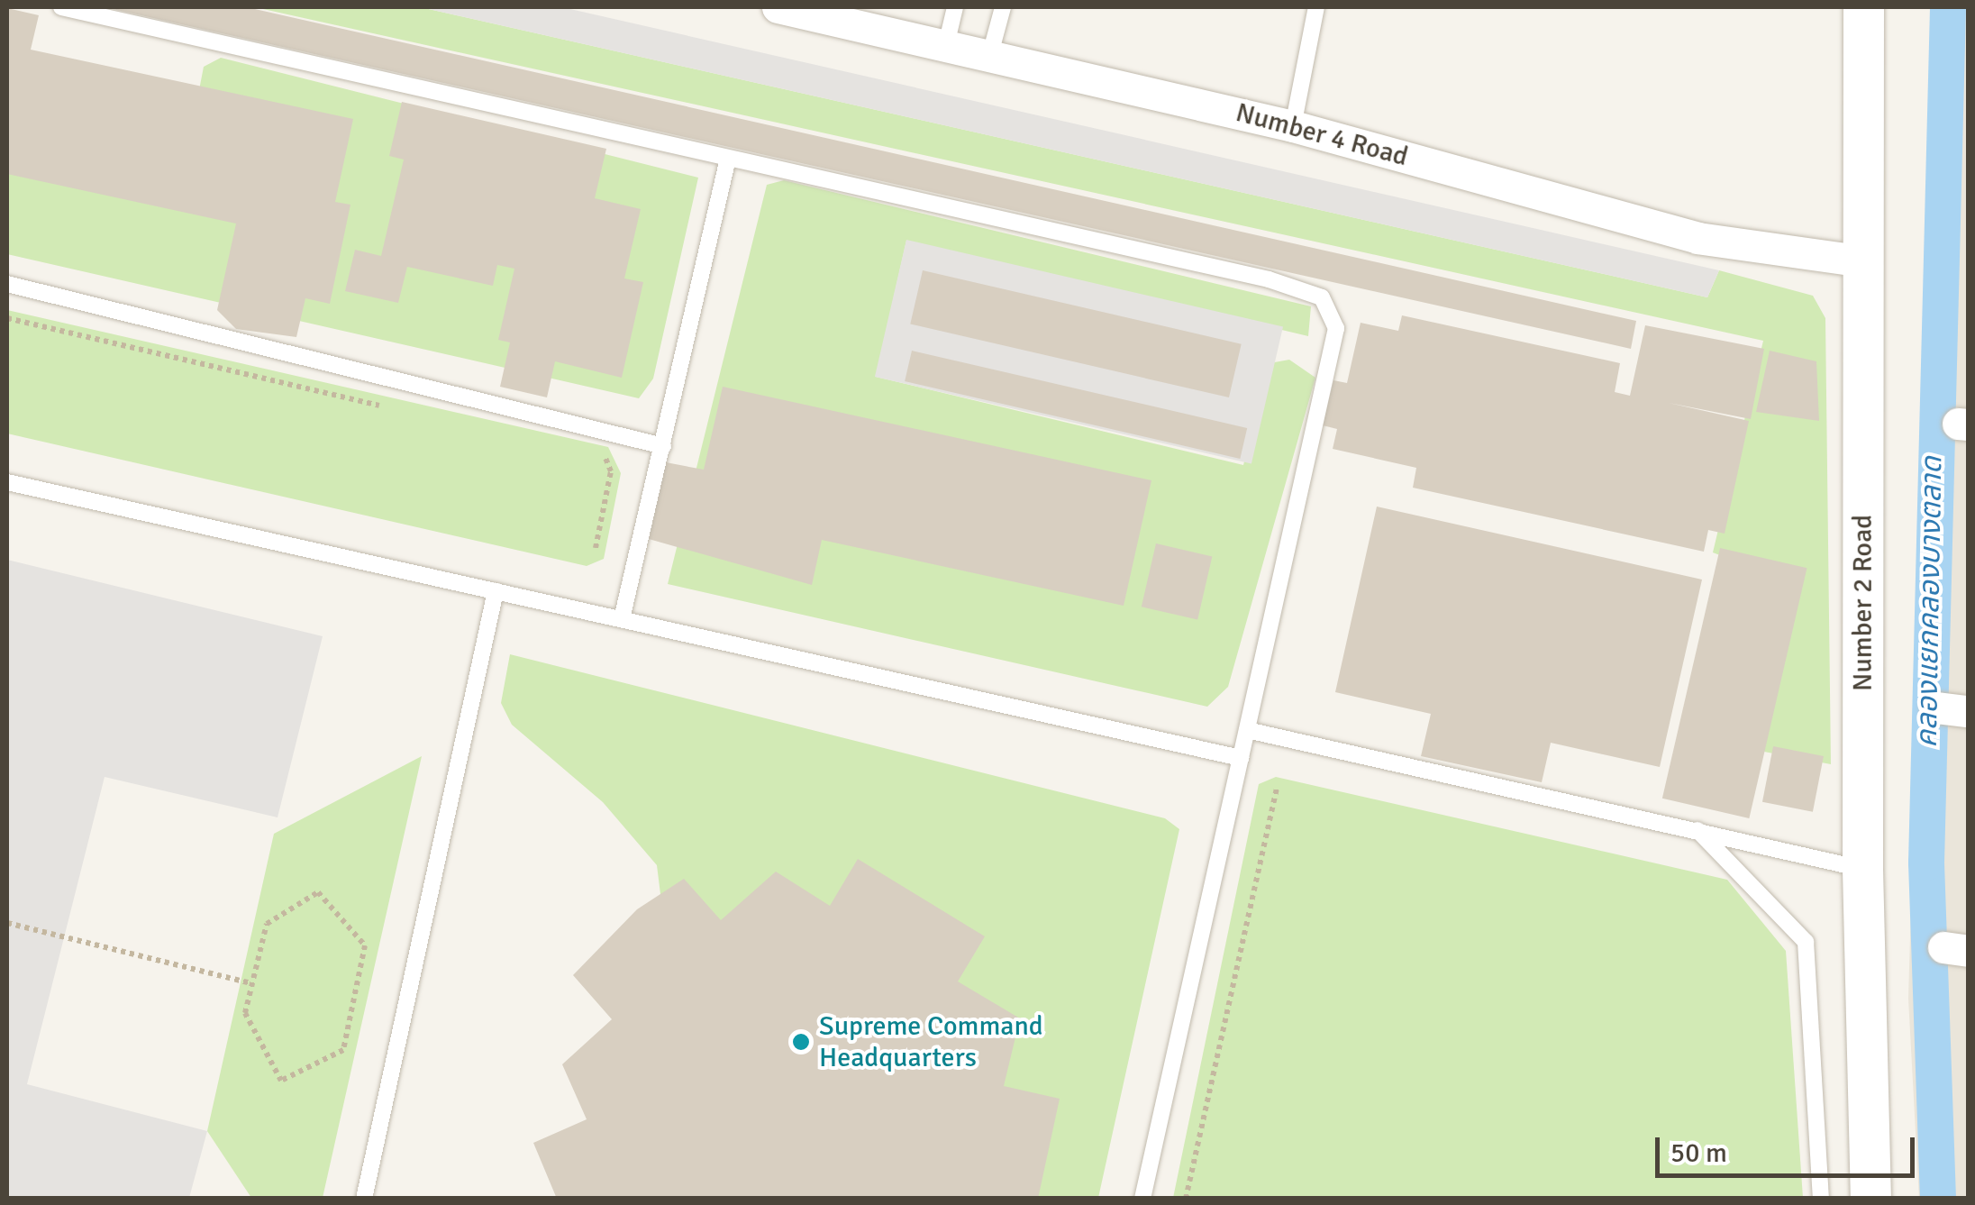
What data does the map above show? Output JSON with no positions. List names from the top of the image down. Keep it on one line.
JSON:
{"streets":{"street":["Number 4 Road","Number 2 Road"]},"crossings":[["Number 4 Road","Number 2 Road"]],"water":["คลองแยกคลองบางตลาด"],"places":["Supreme Command Headquarters"],"scale_bar":"50 m"}
